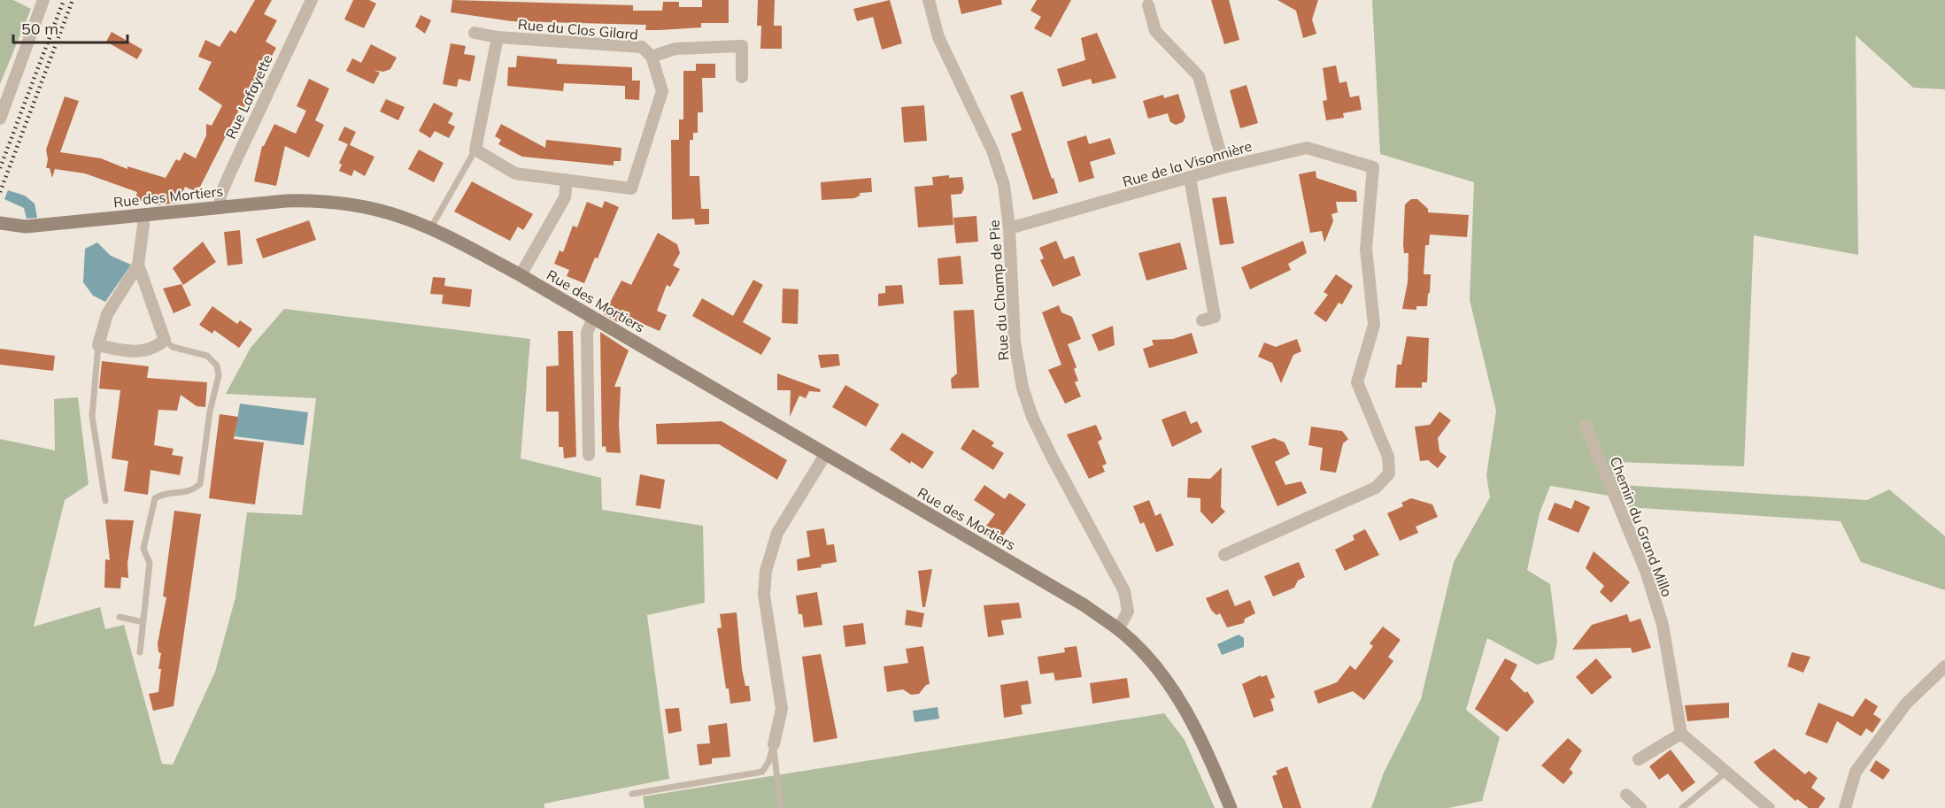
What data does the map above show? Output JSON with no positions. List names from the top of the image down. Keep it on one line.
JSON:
{"streets":{"street":["Rue du Clos Gilard","Rue Lafayette","Rue de la Visonnière","Rue des Mortiers","Rue du Champ de Pie","Chemin du Grand Millo"]},"crossings":[["Rue Lafayette","Rue des Mortiers"],["Rue de la Visonnière","Rue du Champ de Pie"],["Rue des Mortiers","Rue du Champ de Pie"]],"scale_bar":"50 m"}
